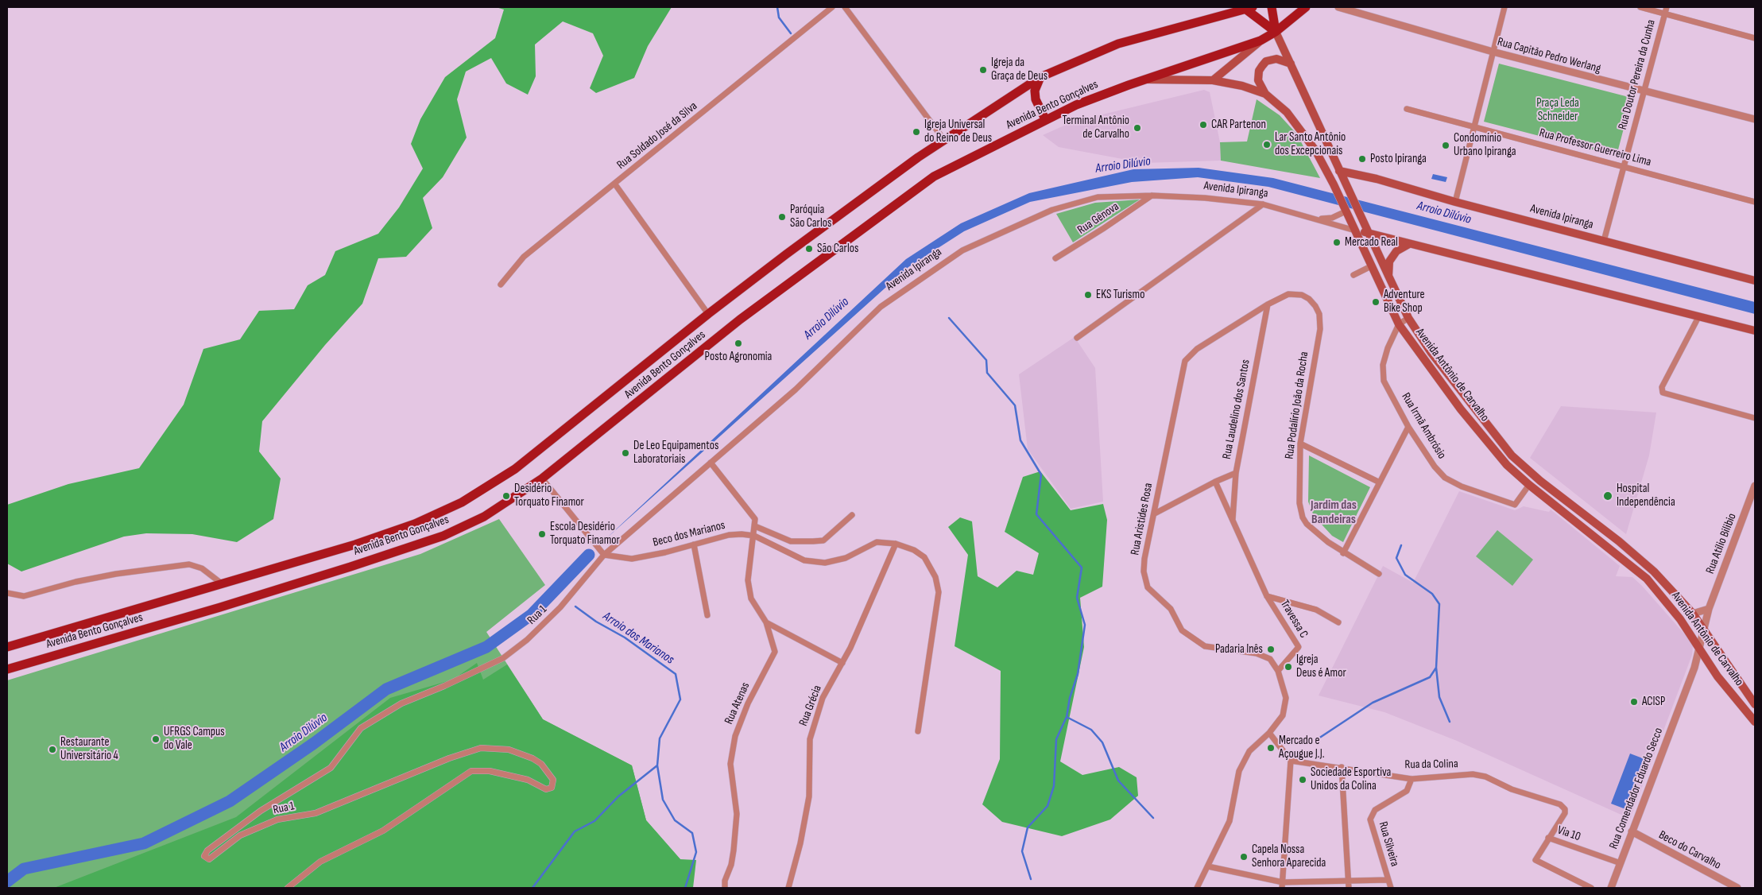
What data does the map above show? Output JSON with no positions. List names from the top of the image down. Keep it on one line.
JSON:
{"streets":{"main road":["Avenida Bento Gonçalves","Avenida Ipiranga","Avenida Antônio de Carvalho"],"street":["Rua Capitão Pedro Werlang","Rua Doutor Pereira da Cunha","Rua Soldado José da Silva","Rua Professor Guerreiro Lima","Rua Gênova","Rua Podalírio João da Rocha","Rua Laudelino dos Santos","Rua Irmã Ambrósio","Rua Aristides Rosa","Beco dos Marianos","Rua Atílio Bilibio","Rua 1","Travessa C","Rua Atenas","Rua Grécia","Rua da Colina","Rua Comendador Eduardo Secco","Via 10","Rua Silveira","Beco do Carvalho"]},"crossings":[["Rua Capitão Pedro Werlang","Rua Doutor Pereira da Cunha"],["Rua Doutor Pereira da Cunha","Rua Professor Guerreiro Lima"],["Rua Doutor Pereira da Cunha","Avenida Ipiranga"],["Avenida Bento Gonçalves","Avenida Antônio de Carvalho"],["Avenida Ipiranga","Rua Gênova"],["Avenida Ipiranga","Avenida Antônio de Carvalho"],["Avenida Ipiranga","Beco dos Marianos"],["Avenida Ipiranga","Rua 1"],["Avenida Antônio de Carvalho","Rua Irmã Ambrósio"],["Avenida Antônio de Carvalho","Rua Atílio Bilibio"],["Avenida Antônio de Carvalho","Rua Comendador Eduardo Secco"],["Rua Podalírio João da Rocha","Rua Aristides Rosa"],["Rua Laudelino dos Santos","Rua Aristides Rosa"],["Rua Laudelino dos Santos","Travessa C"],["Rua Aristides Rosa","Travessa C"],["Beco dos Marianos","Rua 1"],["Beco dos Marianos","Rua Atenas"],["Beco dos Marianos","Rua Grécia"],["Rua Atílio Bilibio","Rua Comendador Eduardo Secco"],["Rua da Colina","Via 10"],["Rua da Colina","Rua Silveira"],["Rua Comendador Eduardo Secco","Via 10"],["Rua Comendador Eduardo Secco","Beco do Carvalho"]],"districts":["Jardim das Bandeiras"],"water":["Arroio Dilúvio","Arroio dos Marianos"],"parks":["Praça Leda Schneider"],"places":["Igreja da Graça de Deus","CAR Partenon","Terminal Antônio de Carvalho","Igreja Universal do Reino de Deus","Lar Santo Antônio dos Excepcionais","Condomínio Urbano Ipiranga","Posto Ipiranga","Paróquia São Carlos","Mercado Real","São Carlos","EKS Turismo","Adventure Bike Shop","Posto Agronomia","De Leo Equipamentos Laboratoriais","Desidério Torquato Finamor","Hospital Independência","Escola Desidério Torquato Finamor","Padaria Inês","Igreja Deus é Amor","ACISP","UFRGS Campus do Vale","Mercado e Açougue J.J.","Restaurante Universitário 4","Sociedade Esportiva Unidos da Colina","Capela Nossa Senhora Aparecida"]}
